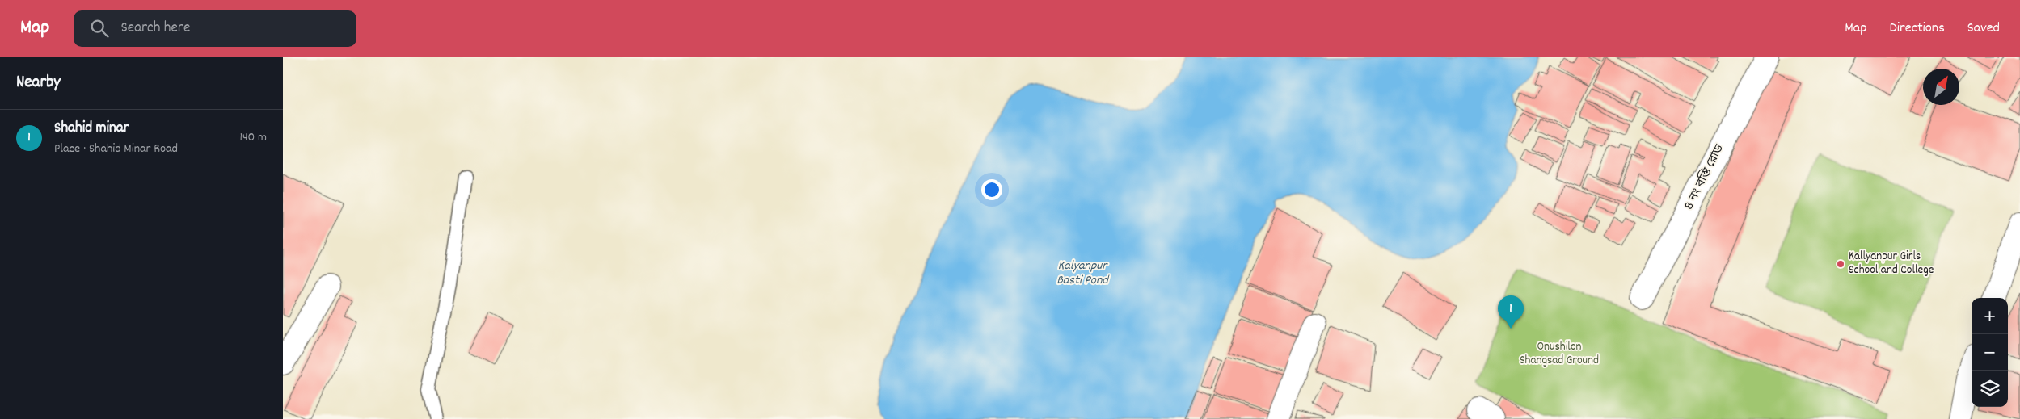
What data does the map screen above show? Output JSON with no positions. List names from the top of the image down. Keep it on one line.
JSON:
{"streets":{"street":["৪ নং বস্তি রোড"]},"water":["Kalyanpur Basti Pond"],"parks":["Onushilon Shangsad Ground"],"places":["Kallyanpur Girls School and College"],"north":"top right","page":{"header":"Map","search":"Search here","nav":["Map","Directions","Saved"],"heading":"Nearby","list":[{"mark":"1","name":"Shahid minar","note":"Place · Shahid Minar Road","value":"140 m"}],"pins":"1","map_buttons":["+","−"]}}
